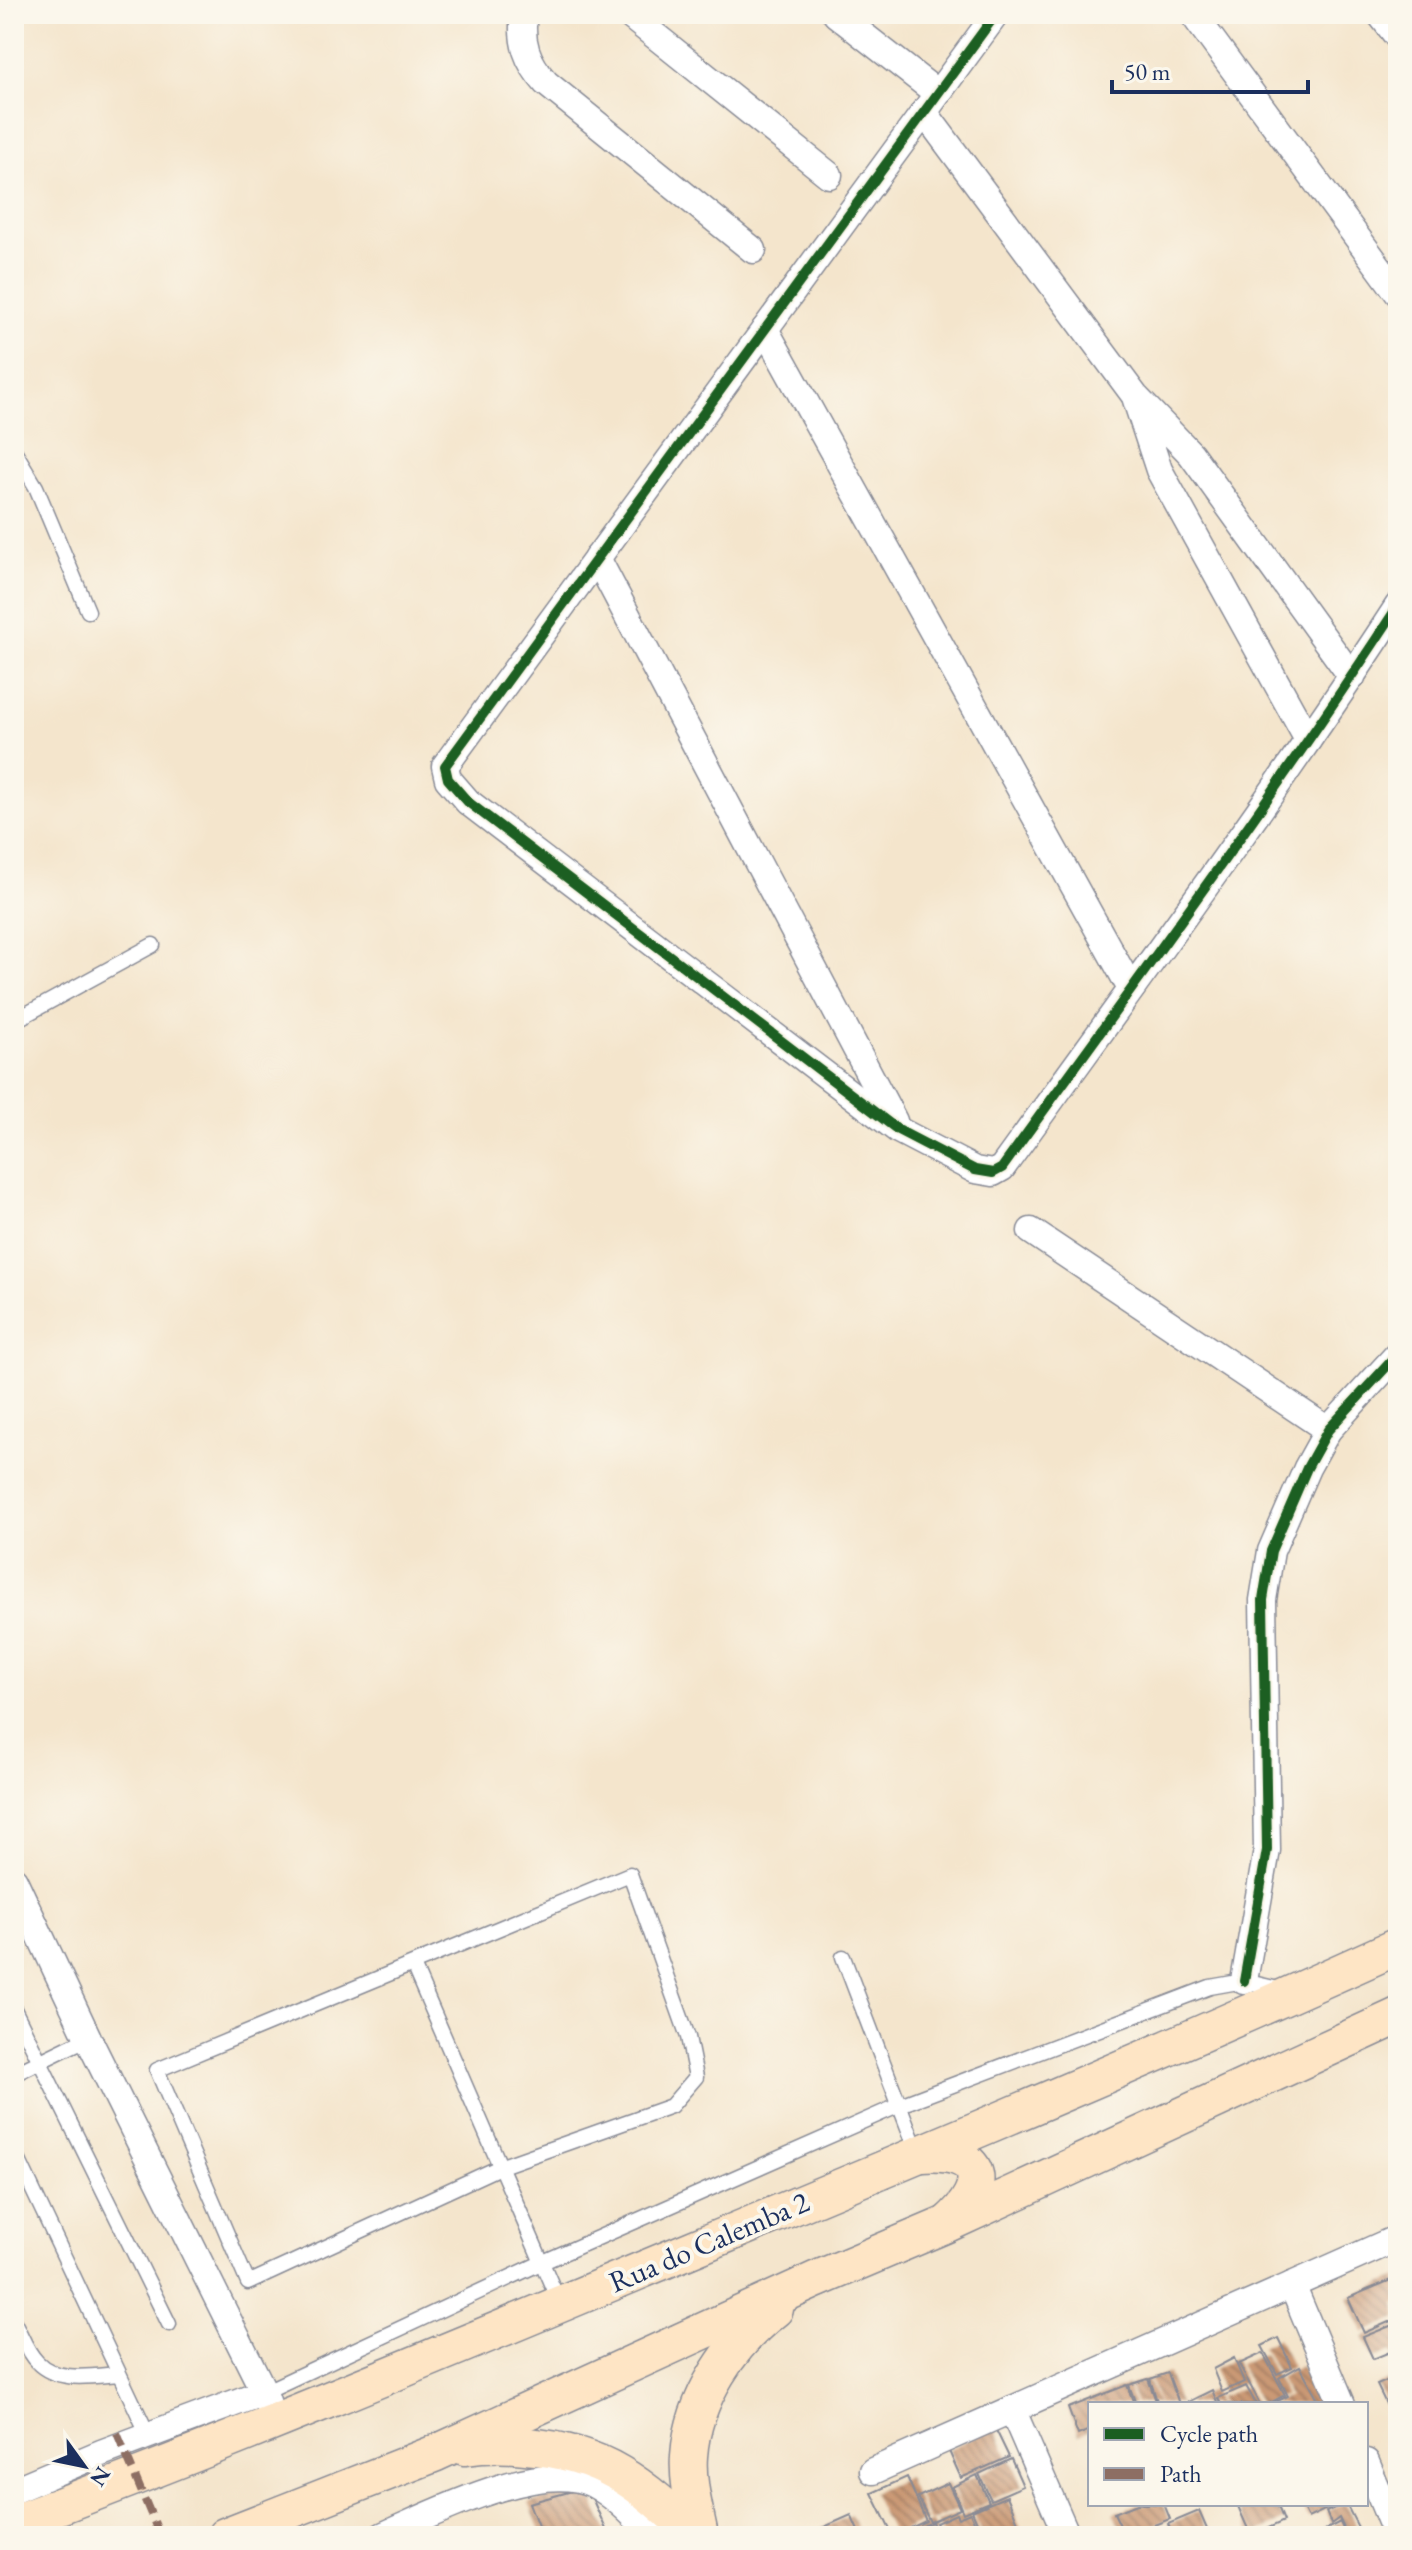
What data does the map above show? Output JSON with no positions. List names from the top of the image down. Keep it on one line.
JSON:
{"streets":{"main road":["Rua do Calemba 2"]},"legend":["Cycle path","Path"],"scale_bar":"50 m","north":"bottom right"}
